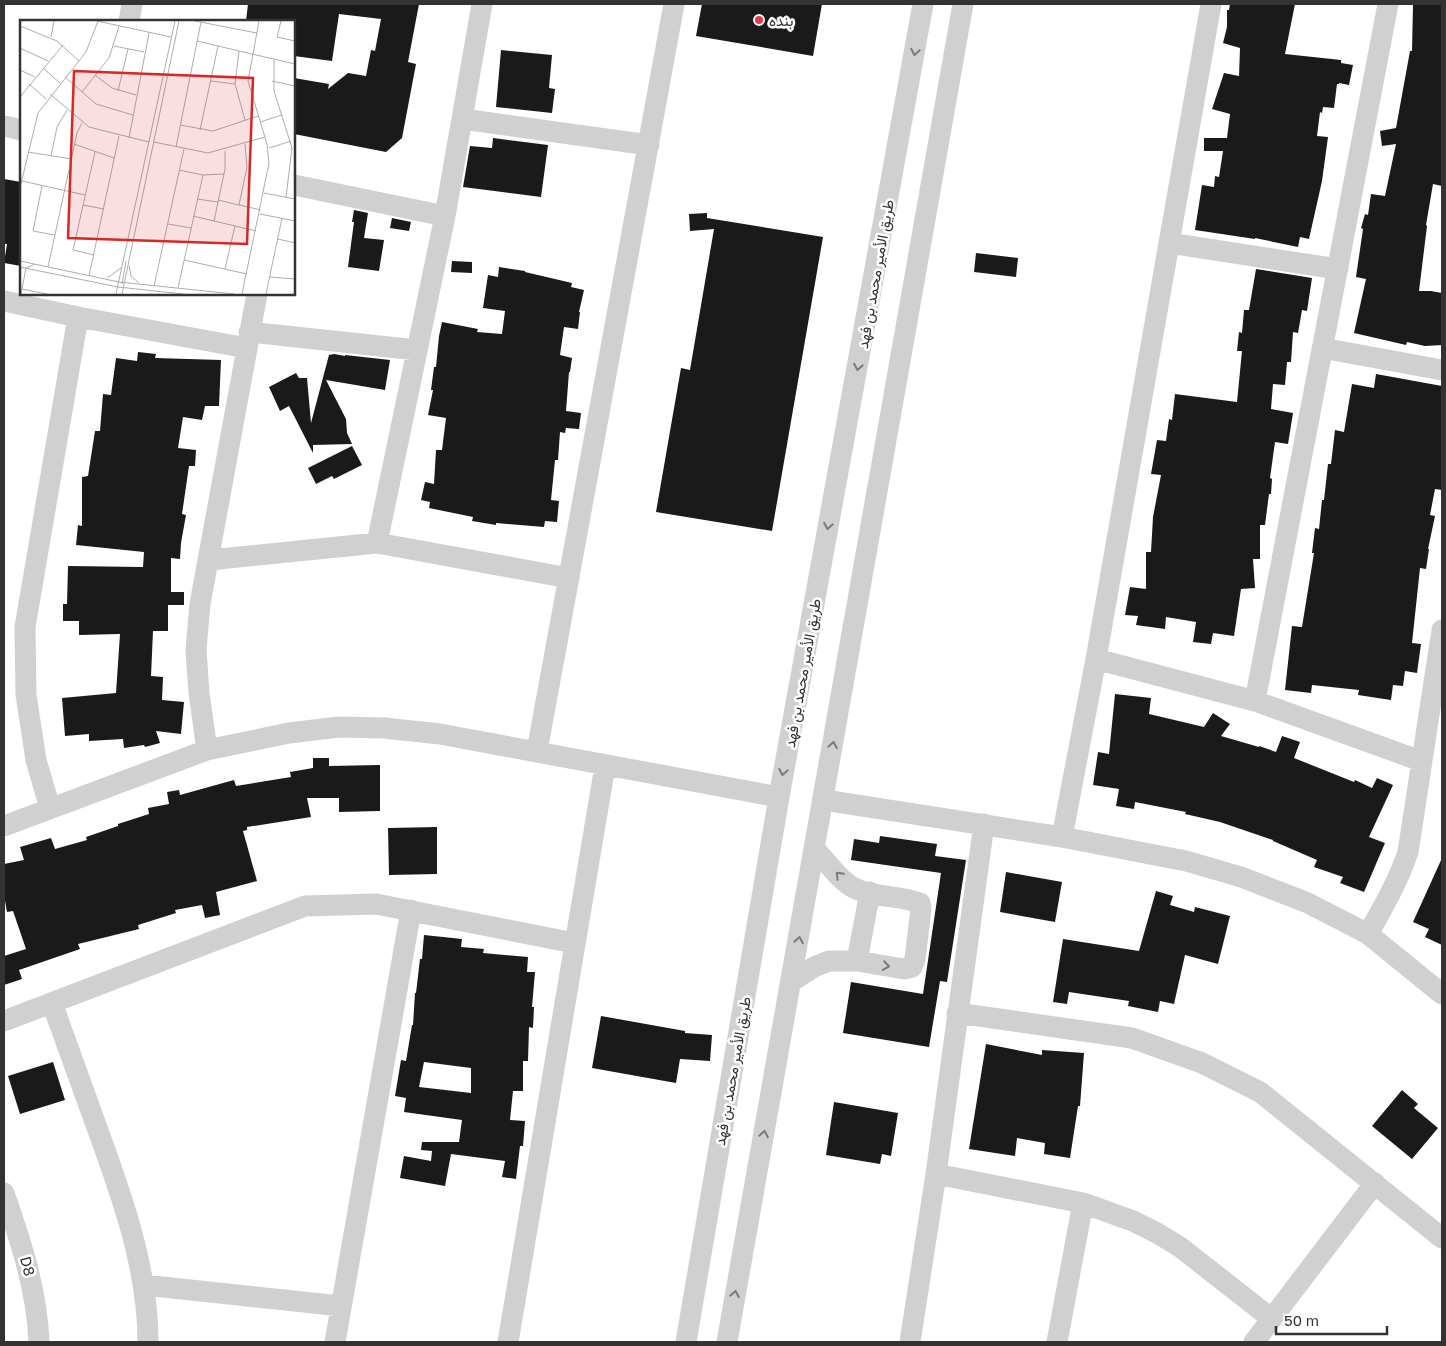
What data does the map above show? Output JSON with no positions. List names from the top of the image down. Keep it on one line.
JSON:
{"streets":{"street":["طريق الأمير محمد بن فهد","D8"]},"places":["بنده"],"scale_bar":"50 m"}
